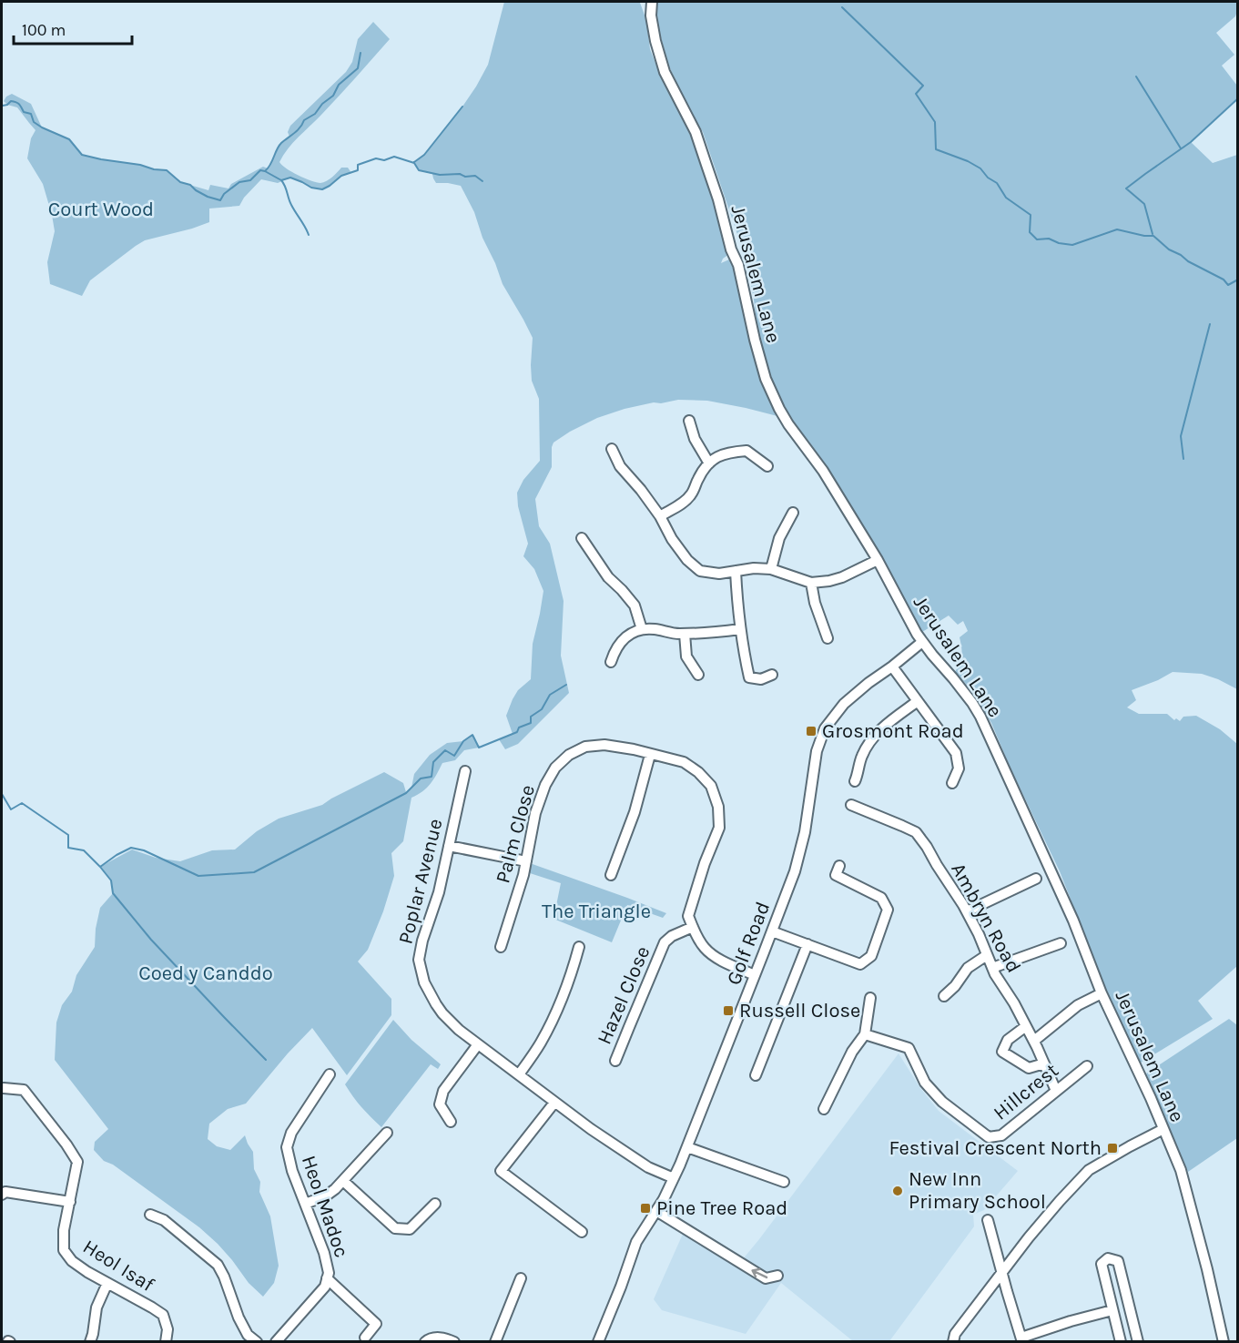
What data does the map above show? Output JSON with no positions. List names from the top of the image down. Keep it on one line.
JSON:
{"streets":{"street":["Jerusalem Lane","Palm Close","Poplar Avenue","Ambryn Road","Golf Road","Hazel Close","Hillcrest","Heol Madoc","Heol Isaf"]},"crossings":[["Jerusalem Lane","Golf Road"],["Jerusalem Lane","Hillcrest"],["Palm Close","Hazel Close"],["Ambryn Road","Hillcrest"]],"parks":["Court Wood","The Triangle","Coed y Canddo"],"places":{"transit":["Grosmont Road","Russell Close","Festival Crescent North","Pine Tree Road"],"other":["New Inn Primary School"]},"scale_bar":"100 m"}
